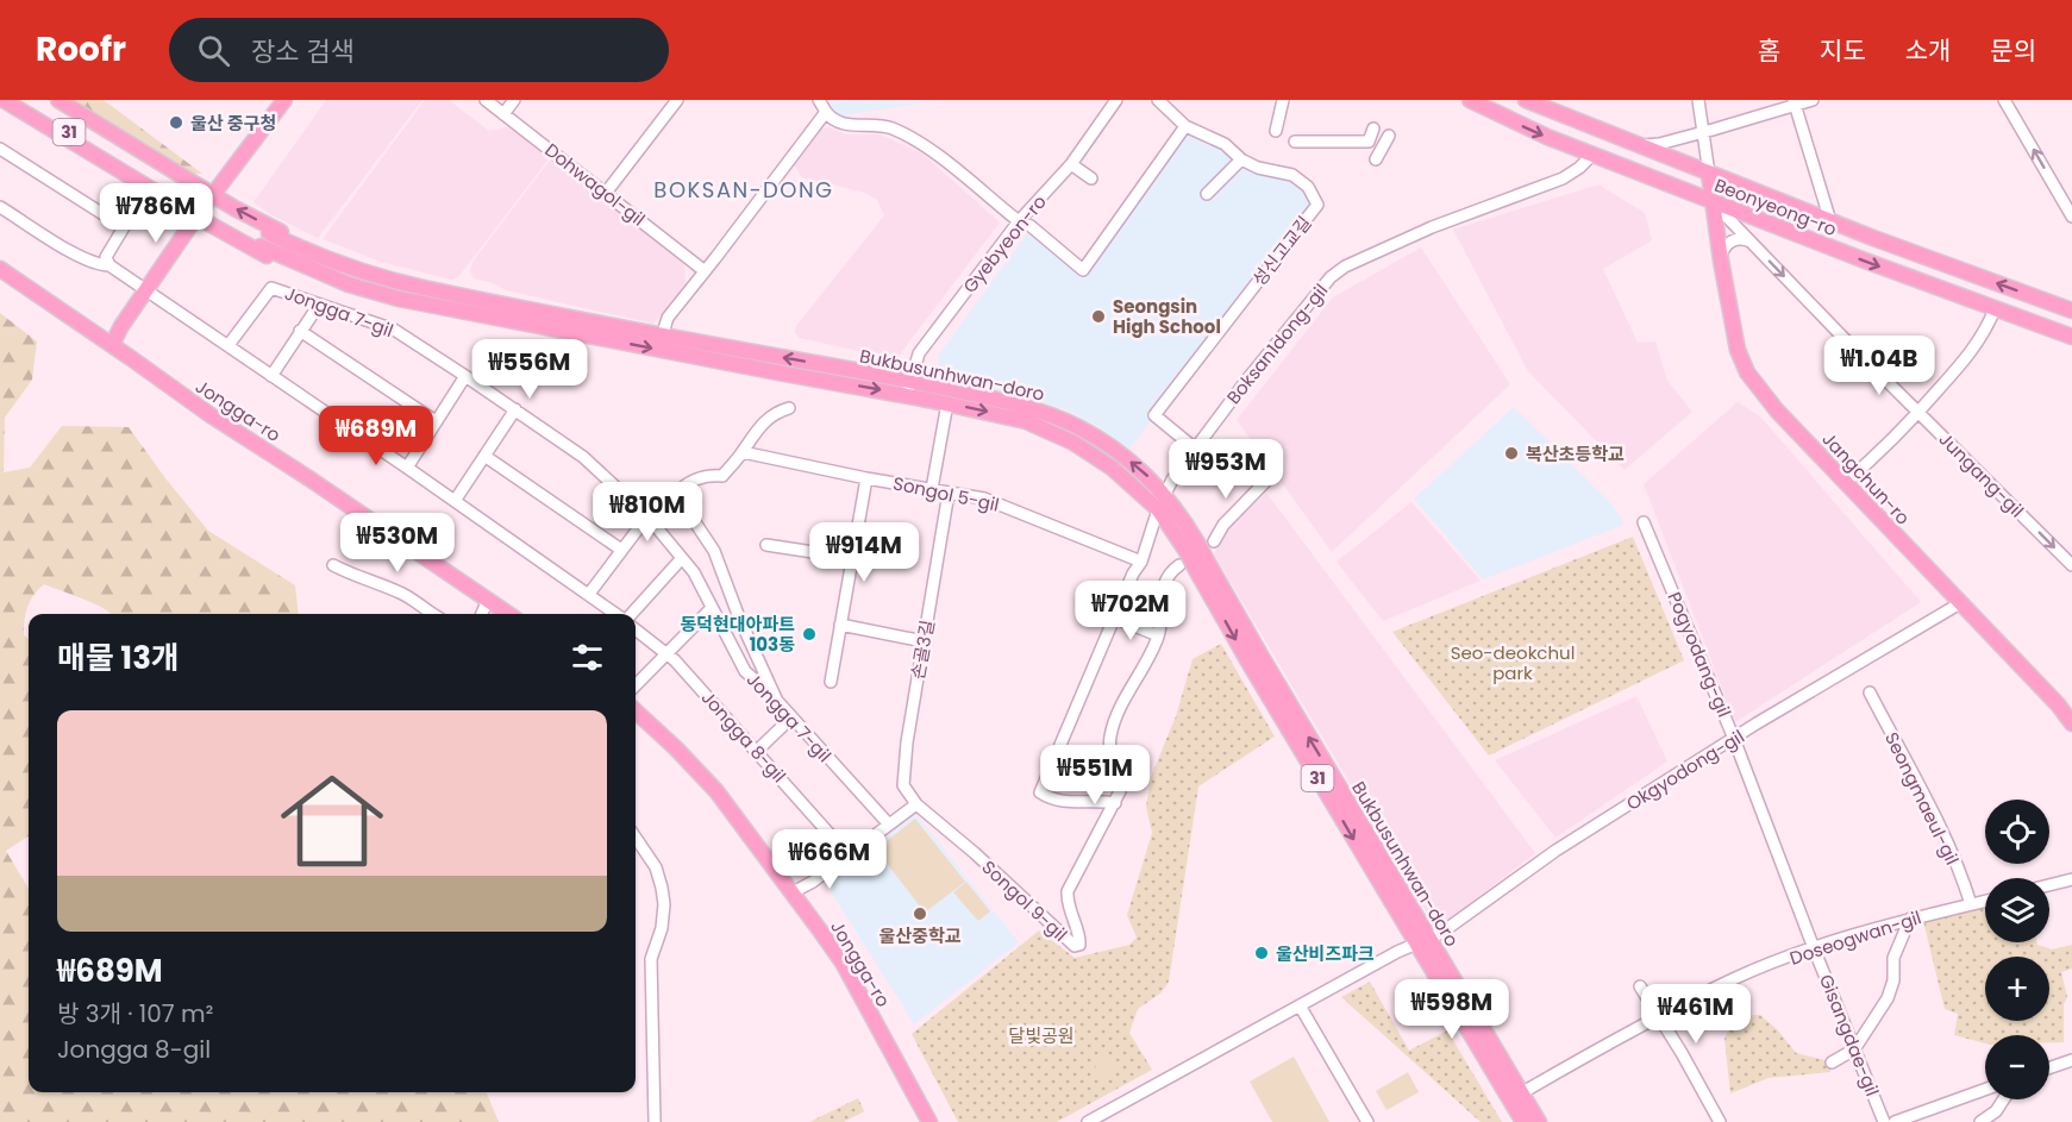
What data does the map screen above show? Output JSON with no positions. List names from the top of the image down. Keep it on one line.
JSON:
{"streets":{"main road":["31","Beonyeong-ro","Bukbusunhwan-doro","Jongga-ro","Jangchun-ro"],"street":["Dohwagol-gil","Gyebyeon-ro","성신고교길","Jongga 7-gil","Boksan1dong-gil","Jungang-gil","Songol 5-gil","손골3길","Pogyodang-gil","Jongga 8-gil","Okgyodong-gil","Seongmaeul-gil","Songol 9-gil","Doseogwan-gil","Gisangdae-gil"]},"crossings":[["Beonyeong-ro","Boksan1dong-gil"],["Beonyeong-ro","Jungang-gil"],["Beonyeong-ro","Jangchun-ro"],["Gyebyeon-ro","Bukbusunhwan-doro"],["성신고교길","Boksan1dong-gil"],["Boksan1dong-gil","Bukbusunhwan-doro"],["Boksan1dong-gil","Songol 5-gil"],["Boksan1dong-gil","Songol 9-gil"],["Bukbusunhwan-doro","Okgyodong-gil"],["Jungang-gil","Jangchun-ro"],["Jangchun-ro","Okgyodong-gil"],["Songol 5-gil","손골3길"],["손골3길","Songol 9-gil"],["Pogyodang-gil","Okgyodong-gil"],["Pogyodang-gil","Doseogwan-gil"],["Pogyodang-gil","Gisangdae-gil"],["Seongmaeul-gil","Doseogwan-gil"],["Doseogwan-gil","Gisangdae-gil"]],"one_way":["Jungang-gil"],"districts":["BOKSAN-DONG"],"parks":["Seo-deokchul park","달빛공원"],"places":["울산 중구청","Seongsin High School","복산초등학교","동덕현대아파트 103동","울산중학교","울산비즈파크"],"page":{"header":"Roofr","search":"장소 검색","nav":["홈","지도","소개","문의"],"price":["₩786M","₩1.04B","₩556M","₩689M","₩953M","₩810M","₩530M","₩914M","₩702M","₩551M","₩666M","₩598M","₩461M"],"heading":"매물 13개","list":[{"name":"₩689M","note":"방 3개 · 107 m² · Jongga 8-gil"}],"map_buttons":["+","−"]}}
